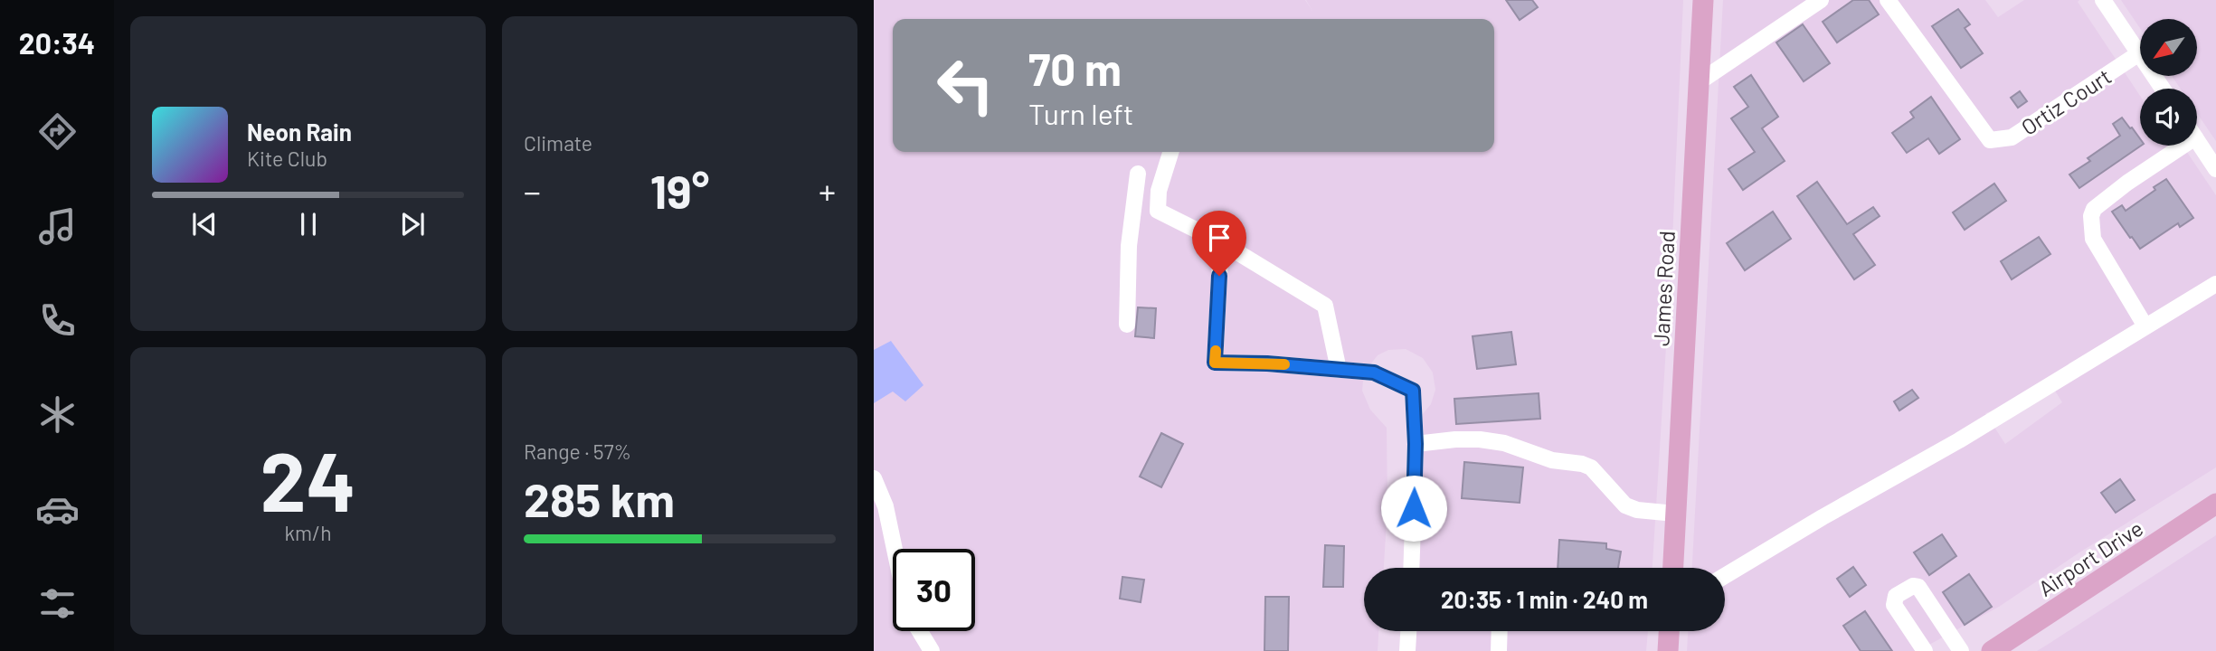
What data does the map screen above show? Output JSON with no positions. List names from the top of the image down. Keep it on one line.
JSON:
{"streets":{"main road":["James Road","Airport Drive"],"street":["Ortiz Court"]},"north":"bottom left","page":{"tabs":"20:34","tile":["Climate",["24","km/h"],["Range · 57%","285 km"]],"turn":["70 m","Turn left"],"song":["Neon Rain","Kite Club"],"heat":["−","19°","+"],"limit":"30","trip":"20:35 · 1 min · 240 m"}}
